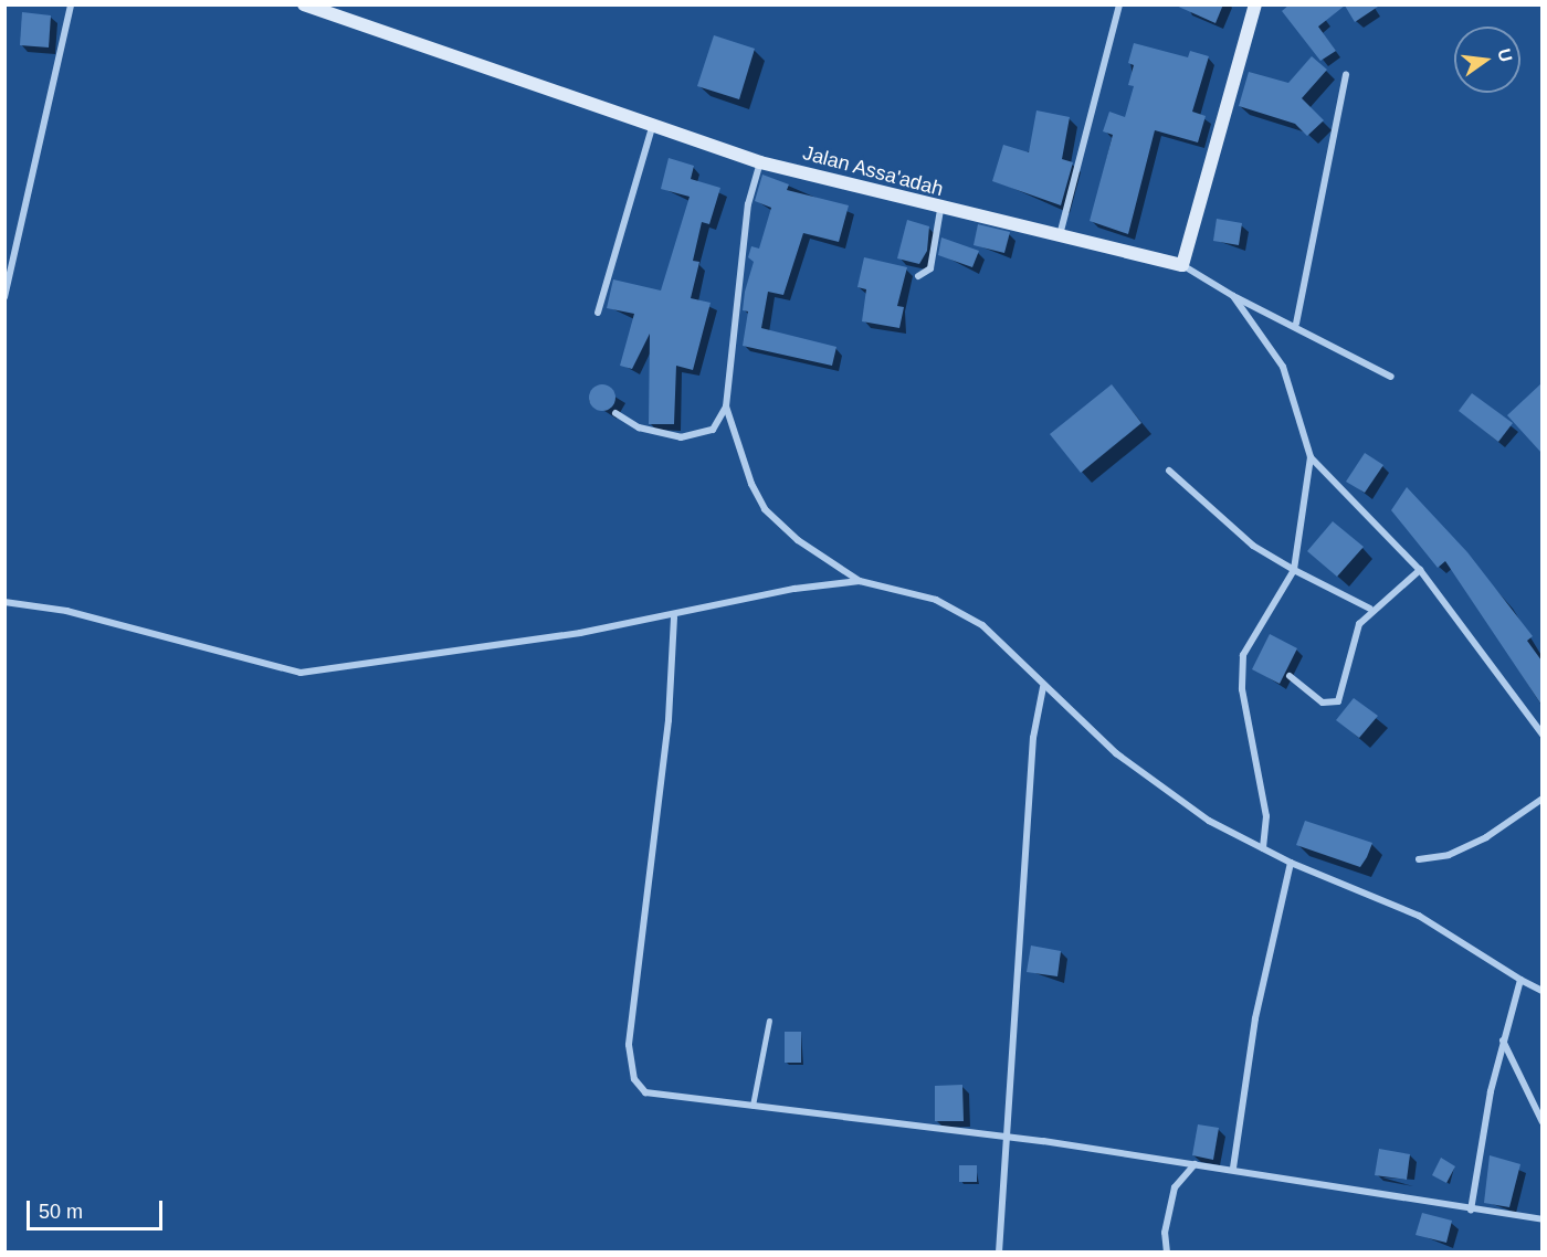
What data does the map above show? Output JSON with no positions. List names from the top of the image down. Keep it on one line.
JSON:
{"streets":{"street":["Jalan Assa'adah"]},"scale_bar":"50 m","north":"right"}
